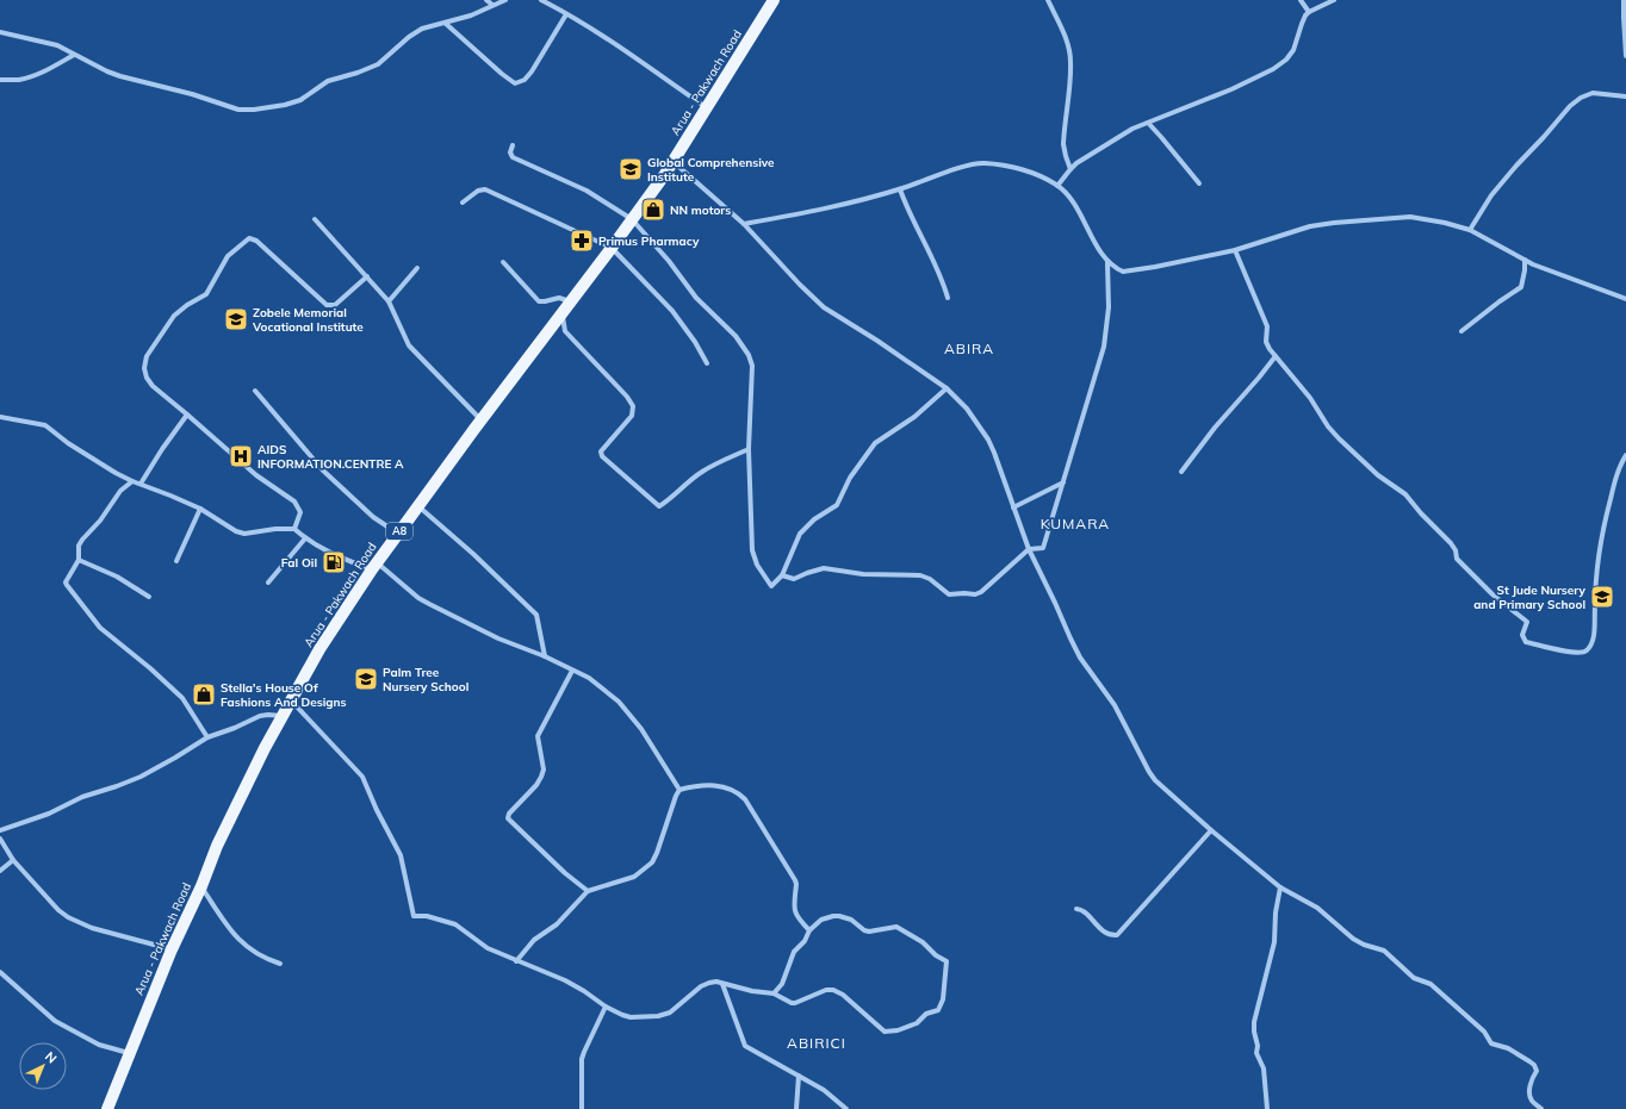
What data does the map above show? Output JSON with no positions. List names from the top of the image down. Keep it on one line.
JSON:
{"streets":{"main road":["Arua - Pakwach Road","A8"]},"districts":["ABIRA","KUMARA","ABIRICI"],"places":{"school or university":["Global Comprehensive Institute","Zobele Memorial Vocational Institute","St Jude Nursery and Primary School","Palm Tree Nursery School"],"shop":["NN motors","Stella's House Of Fashions And Designs"],"pharmacy":["Primus Pharmacy"],"hospital":["AIDS INFORMATION.CENTRE A"],"fuel station":["Fal Oil"]},"north":"top right"}
